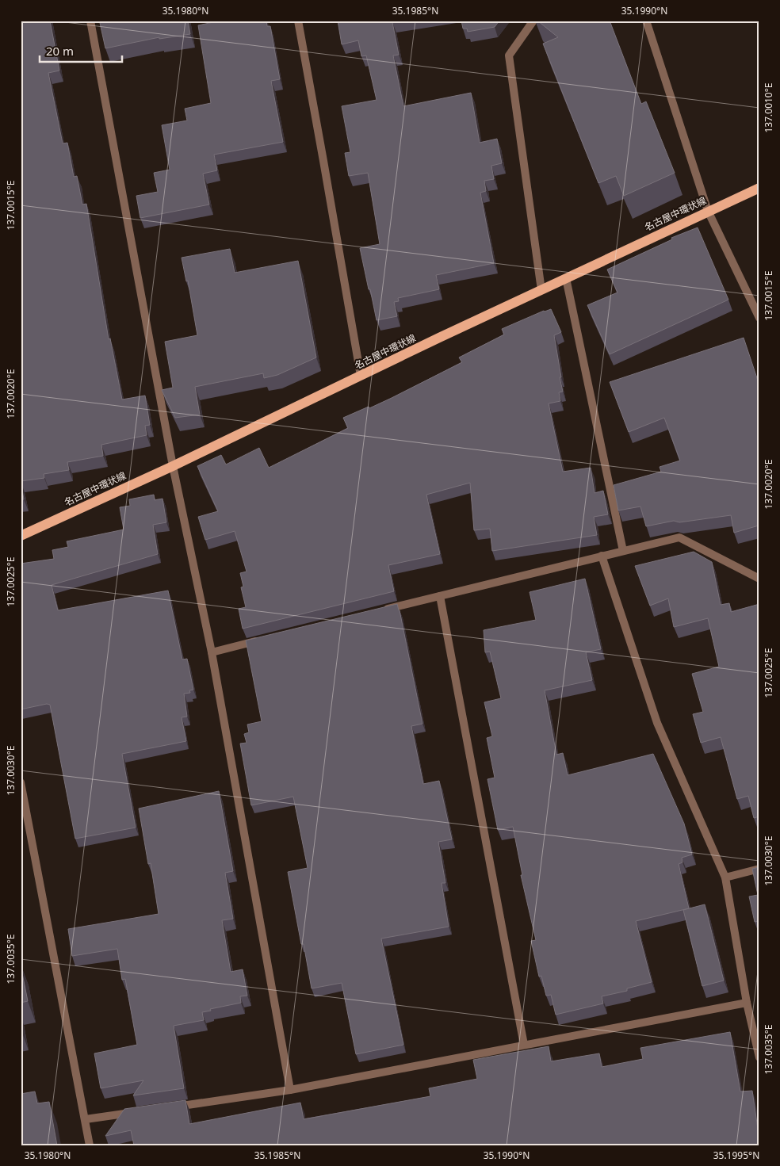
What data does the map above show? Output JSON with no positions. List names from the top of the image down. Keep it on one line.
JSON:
{"streets":{"main road":["名古屋中環状線"]},"scale_bar":"20 m","coordinates":["35.1980°N","35.1985°N","35.1990°N","137.0010°E","137.0015°E","137.0020°E","137.0025°E","137.0030°E","137.0035°E","35.1995°N"]}
